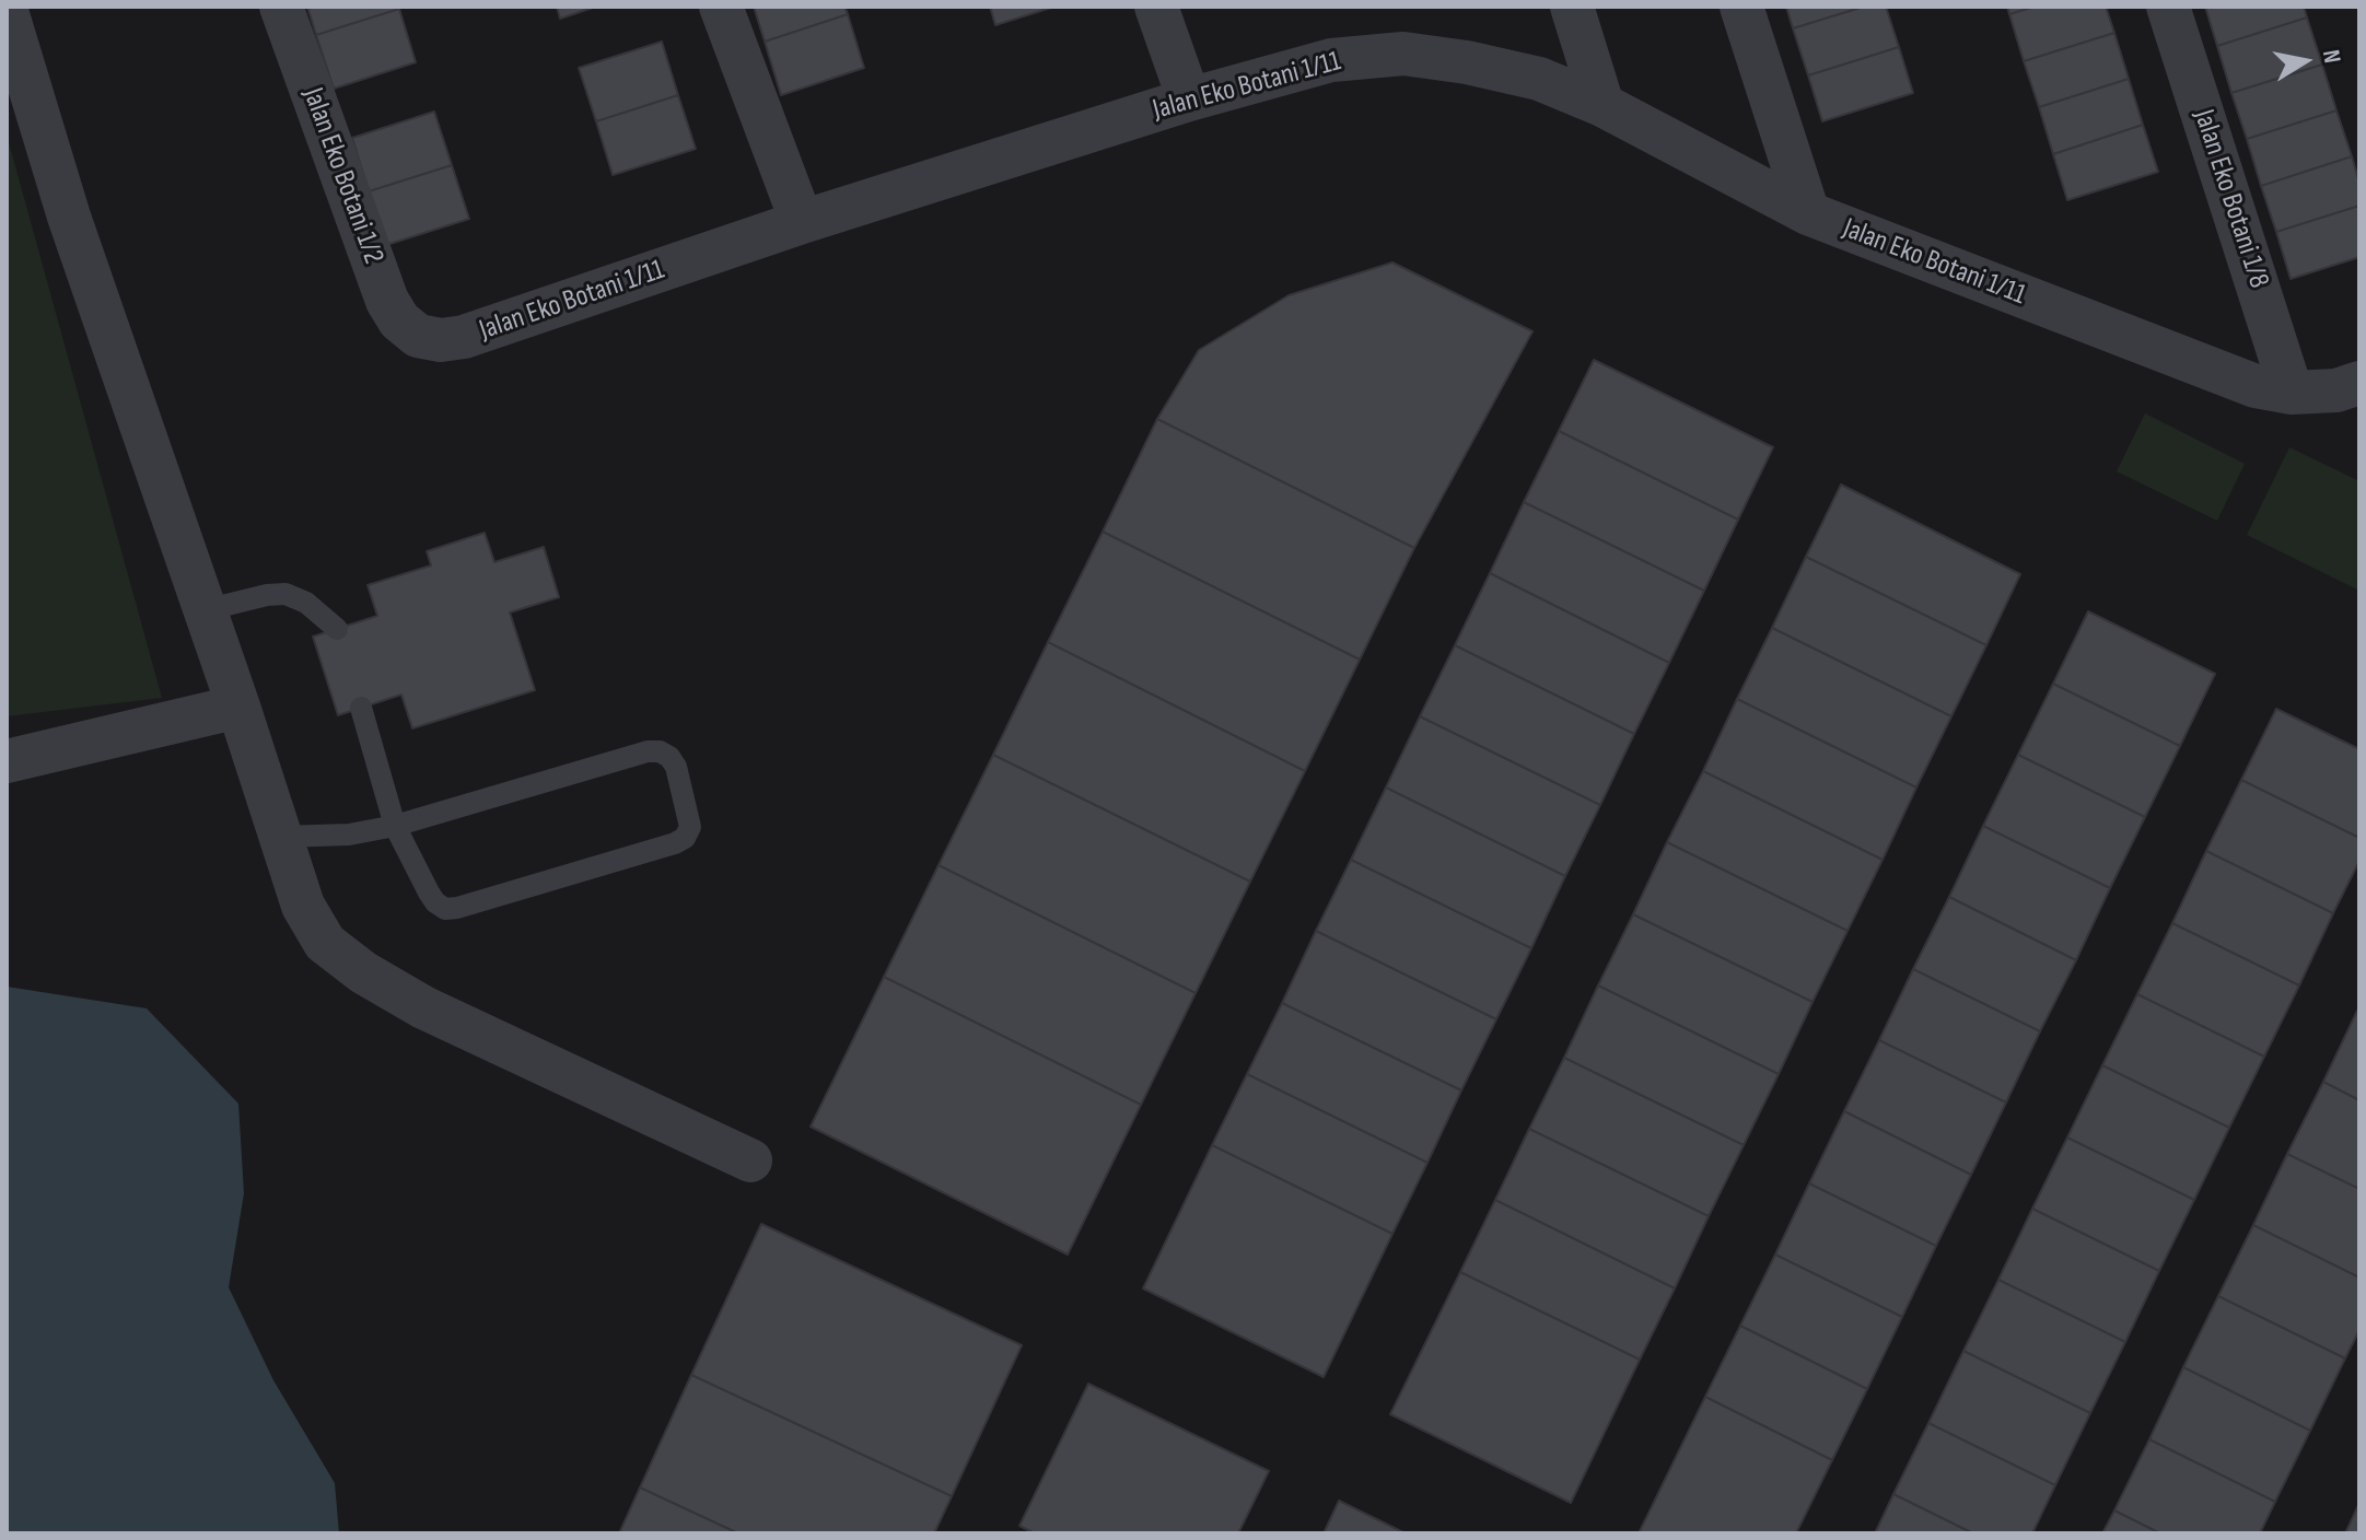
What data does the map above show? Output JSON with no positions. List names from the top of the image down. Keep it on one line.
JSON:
{"streets":{"street":["Jalan Eko Botani 1/11","Jalan Eko Botani 1/2","Jalan Eko Botani 1/8"]},"crossings":[["Jalan Eko Botani 1/11","Jalan Eko Botani 1/2"],["Jalan Eko Botani 1/11","Jalan Eko Botani 1/8"]],"north":"right"}
